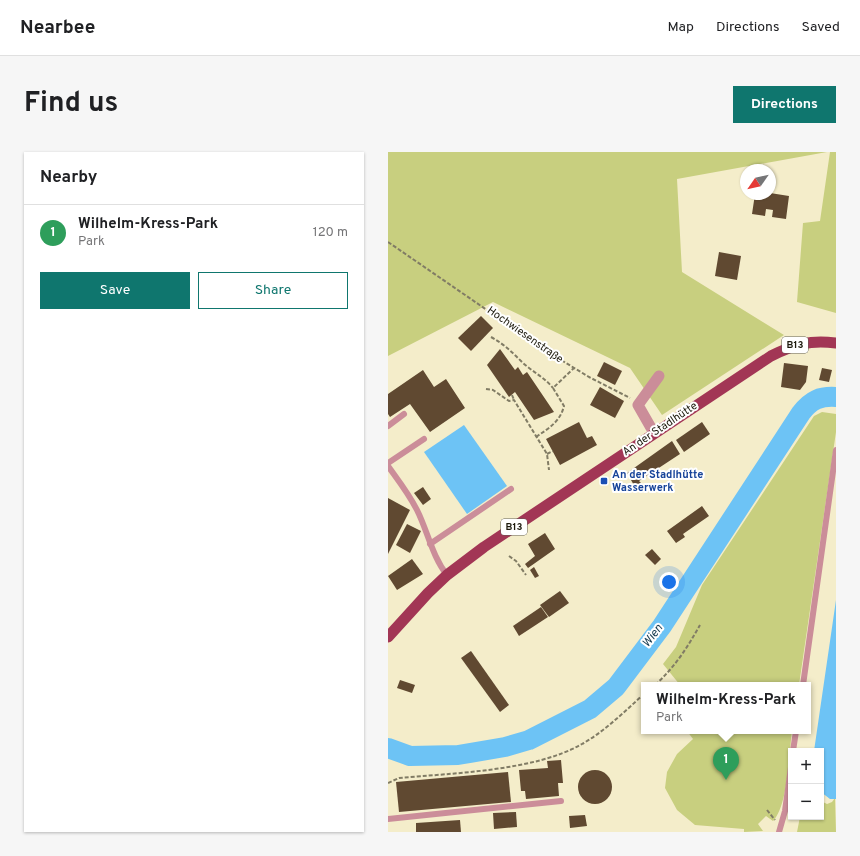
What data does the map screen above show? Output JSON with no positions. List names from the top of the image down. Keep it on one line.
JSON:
{"streets":{"main road":["B13","An der Stadlhütte"],"path":["Hochwiesenstraße"]},"water":["Wien"],"places":{"transit":["An der Stadlhütte Wasserwerk"]},"north":"bottom left","page":{"header":"Nearbee","nav":["Map","Directions","Saved"],"title":"Find us","buttons":["Directions",["Save","Share"]],"heading":"Nearby","list":[{"mark":"1","name":"Wilhelm-Kress-Park","note":"Park","value":"120 m"}],"popup":["Wilhelm-Kress-Park","Park"],"pins":"1","map_buttons":["+","−"]}}
